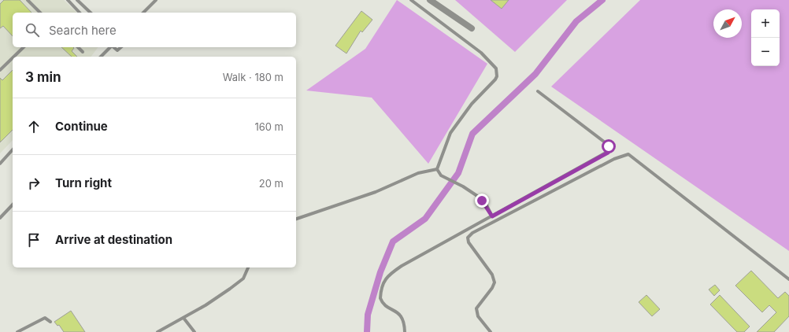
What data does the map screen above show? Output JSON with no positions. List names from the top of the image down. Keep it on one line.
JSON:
{"north":"top right","page":{"map_buttons":["+","−"],"search":"Search here","heading":["3 min","Walk · 180 m"],"list":[["Continue","160 m"],["Turn right","20 m"],"Arrive at destination"]}}
